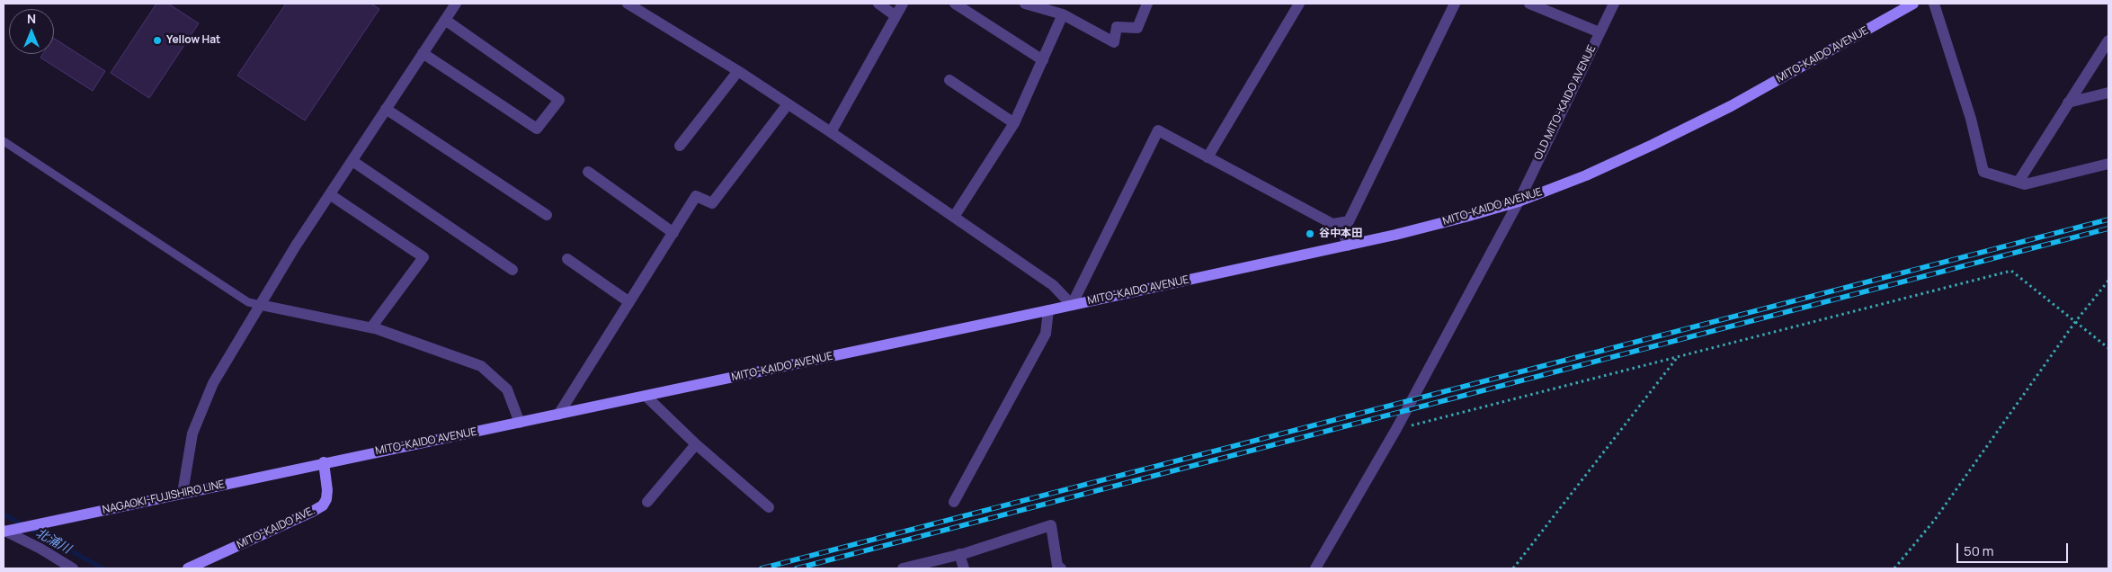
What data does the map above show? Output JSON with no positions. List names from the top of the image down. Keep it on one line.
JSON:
{"streets":{"main road":["MITO-KAIDO AVENUE","NAGAOKI-FUJISHIRO LINE","MITO-KAIDO AVE."],"street":["OLD MITO-KAIDO AVENUE"]},"crossings":[["MITO-KAIDO AVENUE","OLD MITO-KAIDO AVENUE"],["MITO-KAIDO AVENUE","NAGAOKI-FUJISHIRO LINE"],["MITO-KAIDO AVENUE","MITO-KAIDO AVE."],["NAGAOKI-FUJISHIRO LINE","MITO-KAIDO AVE."]],"water":["北浦川"],"places":["Yellow Hat","谷中本田"],"scale_bar":"50 m","north":"top"}
